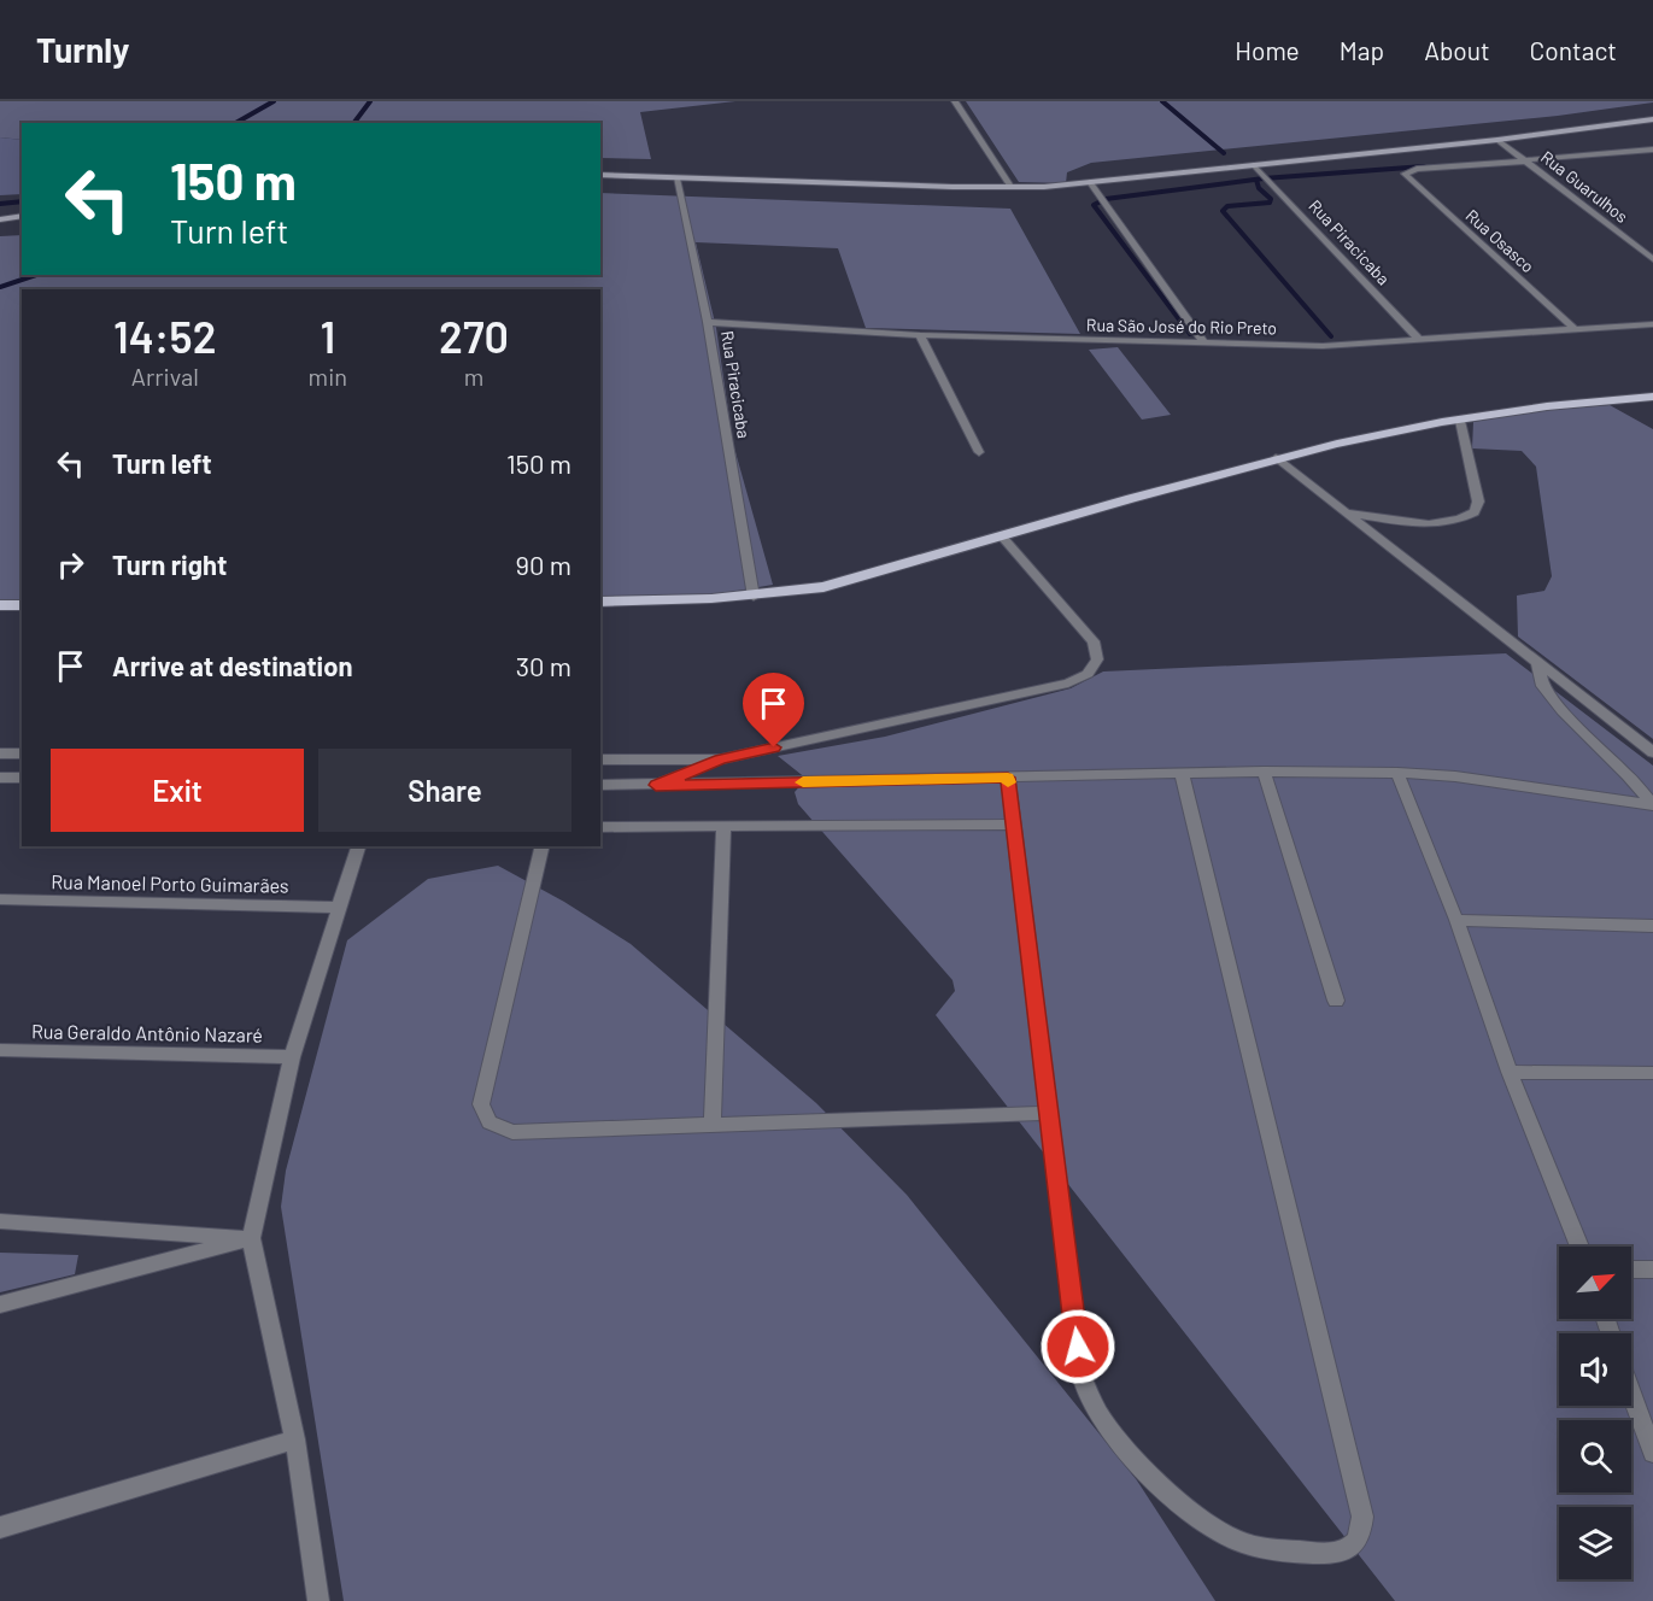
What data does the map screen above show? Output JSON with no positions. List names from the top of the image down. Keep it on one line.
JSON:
{"streets":{"street":["Rua Guarulhos","Rua Osasco","Rua Piracicaba","Rua São José do Rio Preto","Rua Manoel Porto Guimarães","Rua Geraldo Antônio Nazaré"]},"crossings":[["Rua Guarulhos","Rua Osasco"],["Rua Osasco","Rua São José do Rio Preto"],["Rua Piracicaba","Rua São José do Rio Preto"]],"north":"top right","page":{"header":"Turnly","nav":["Home","Map","About","Contact"],"turn":["150 m","Turn left"],"eta":["14:52","Arrival","1","min","270","m"],"list":[{"name":"Turn left","value":"150 m"},{"name":"Turn right","value":"90 m"},{"name":"Arrive at destination","value":"30 m"}],"buttons":["Exit","Share"]}}
